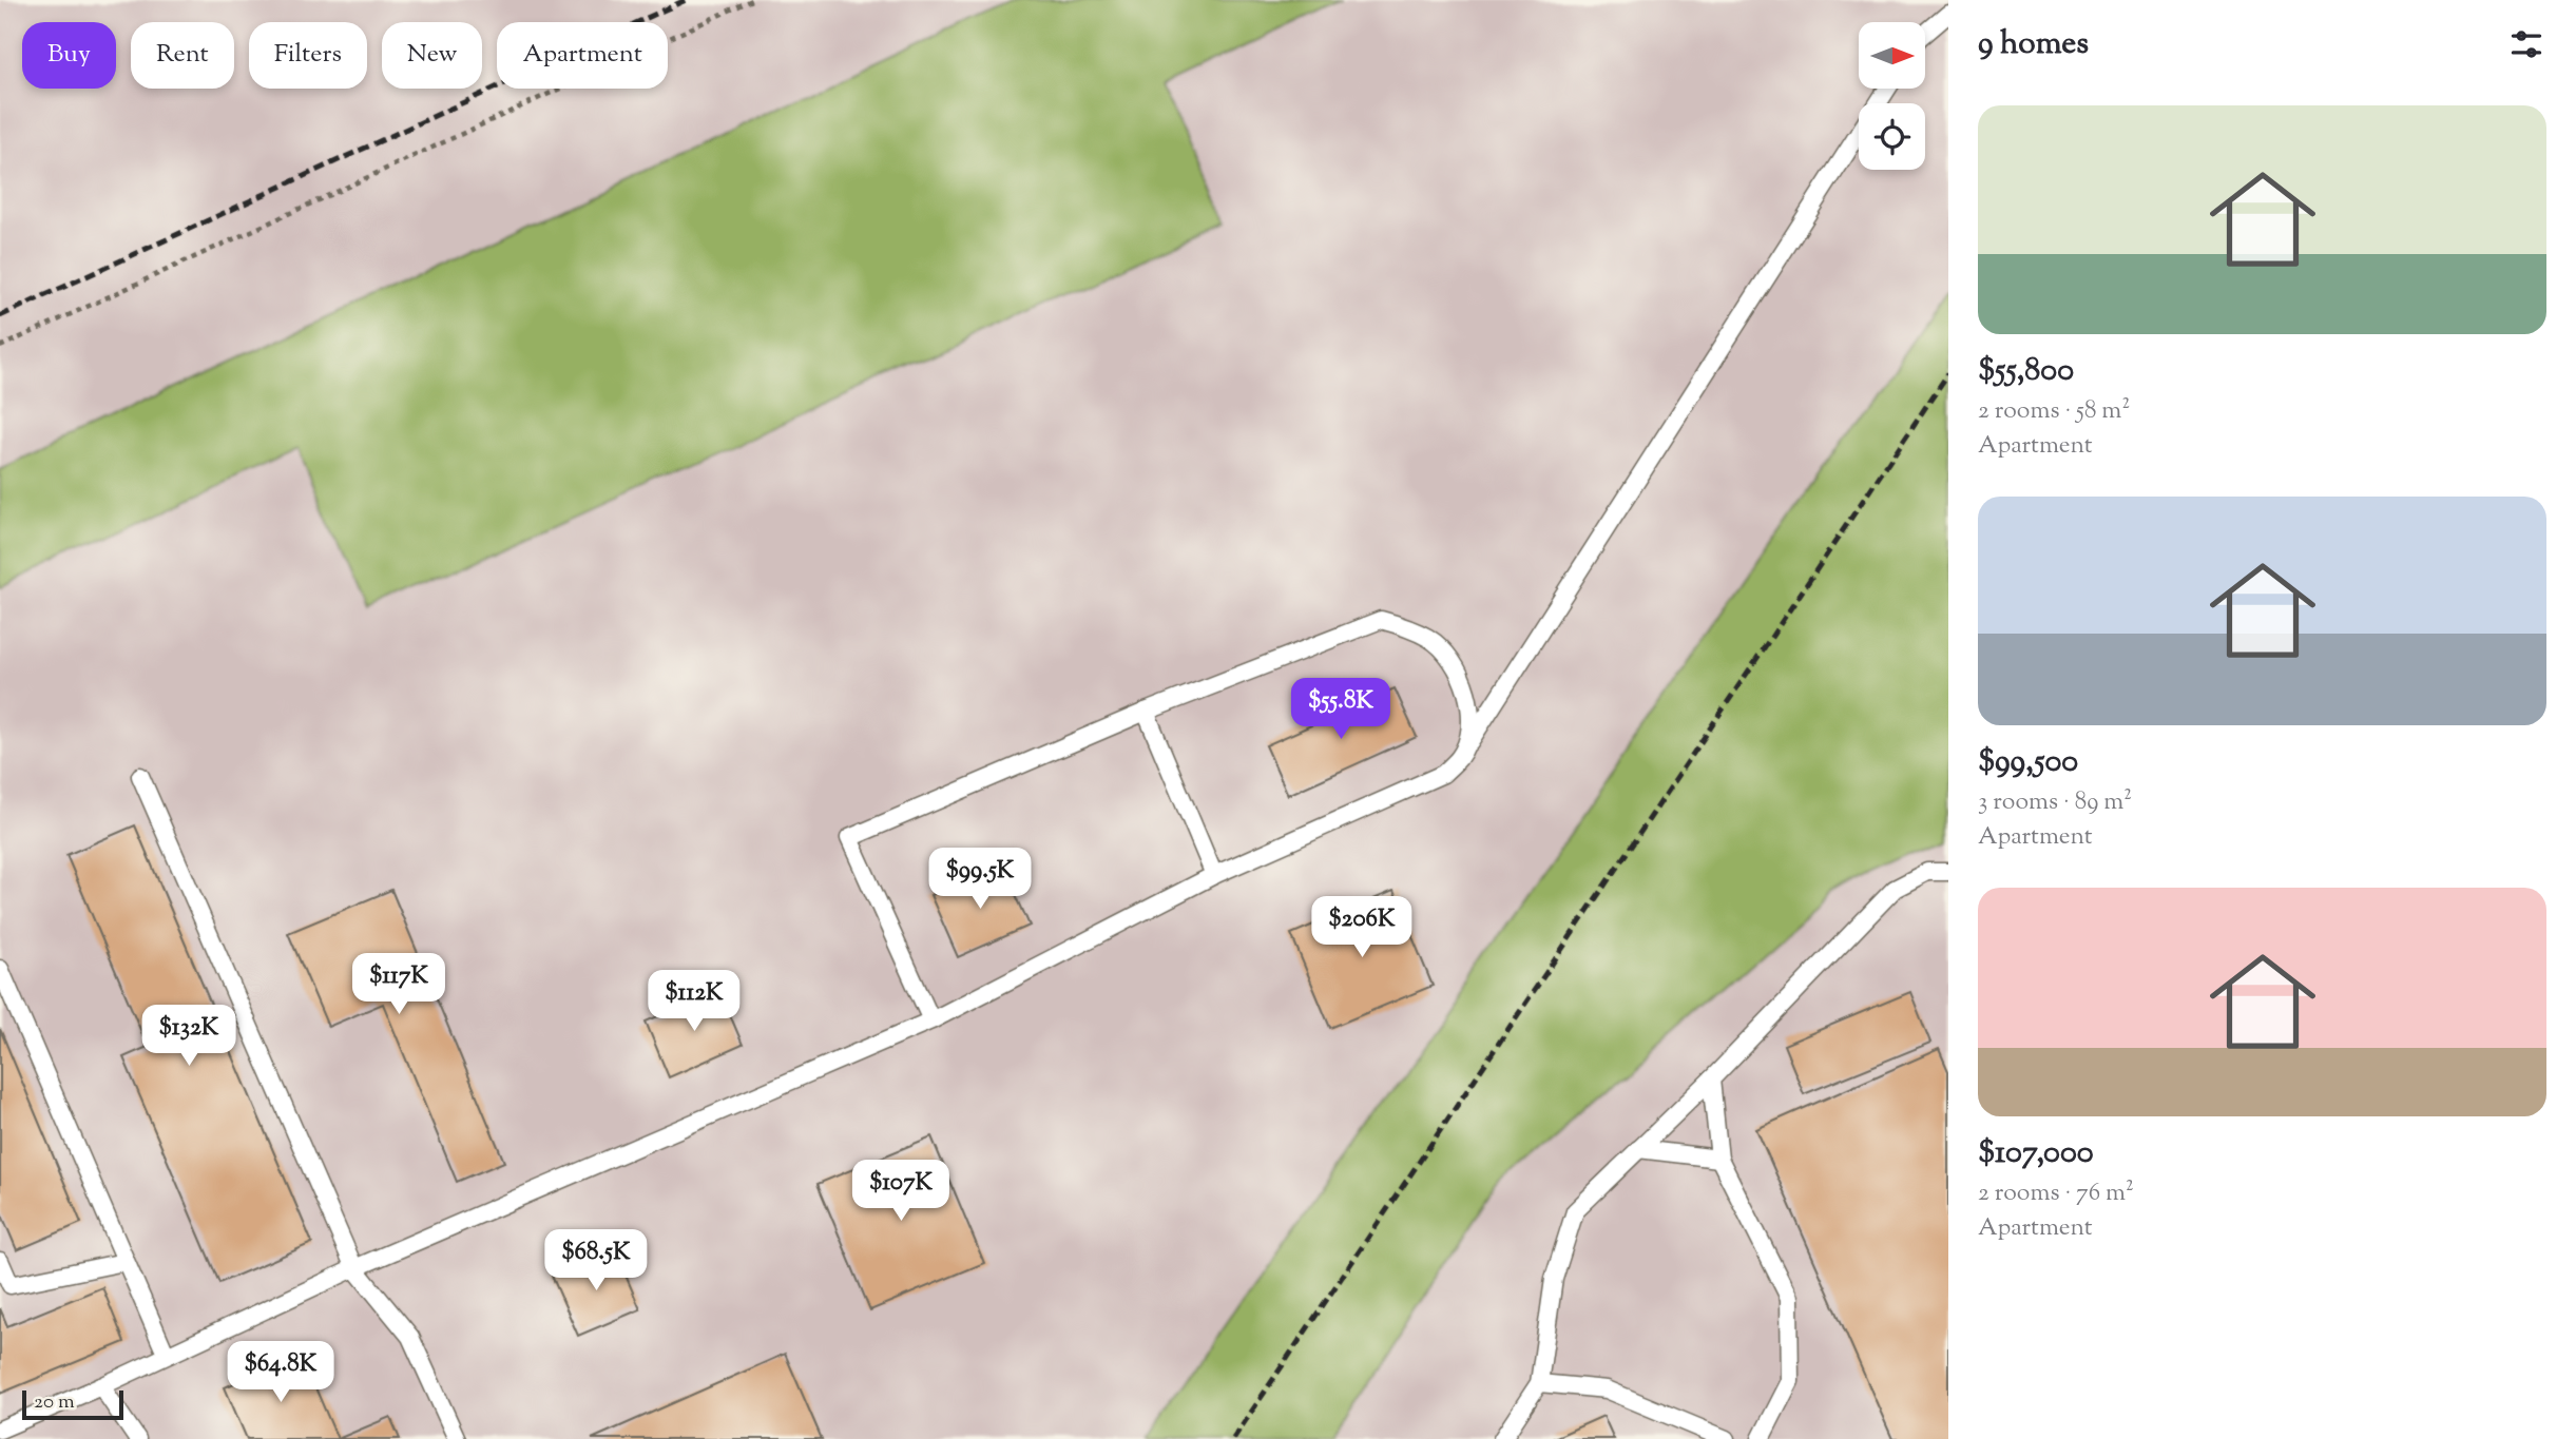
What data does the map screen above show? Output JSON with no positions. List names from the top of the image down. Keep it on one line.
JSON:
{"scale_bar":"20 m","north":"right","page":{"heading":"9 homes","chip":["Buy","Rent","Filters","New","Apartment"],"list":[{"name":"$55,800","note":"2 rooms · 58 m² · Apartment"},{"name":"$99,500","note":"3 rooms · 89 m² · Apartment"},{"name":"$107,000","note":"2 rooms · 76 m² · Apartment"}],"price":["$55.8K","$99.5K","$206K","$117K","$112K","$132K","$107K","$68.5K","$64.8K"],"scale":"20 m"}}
